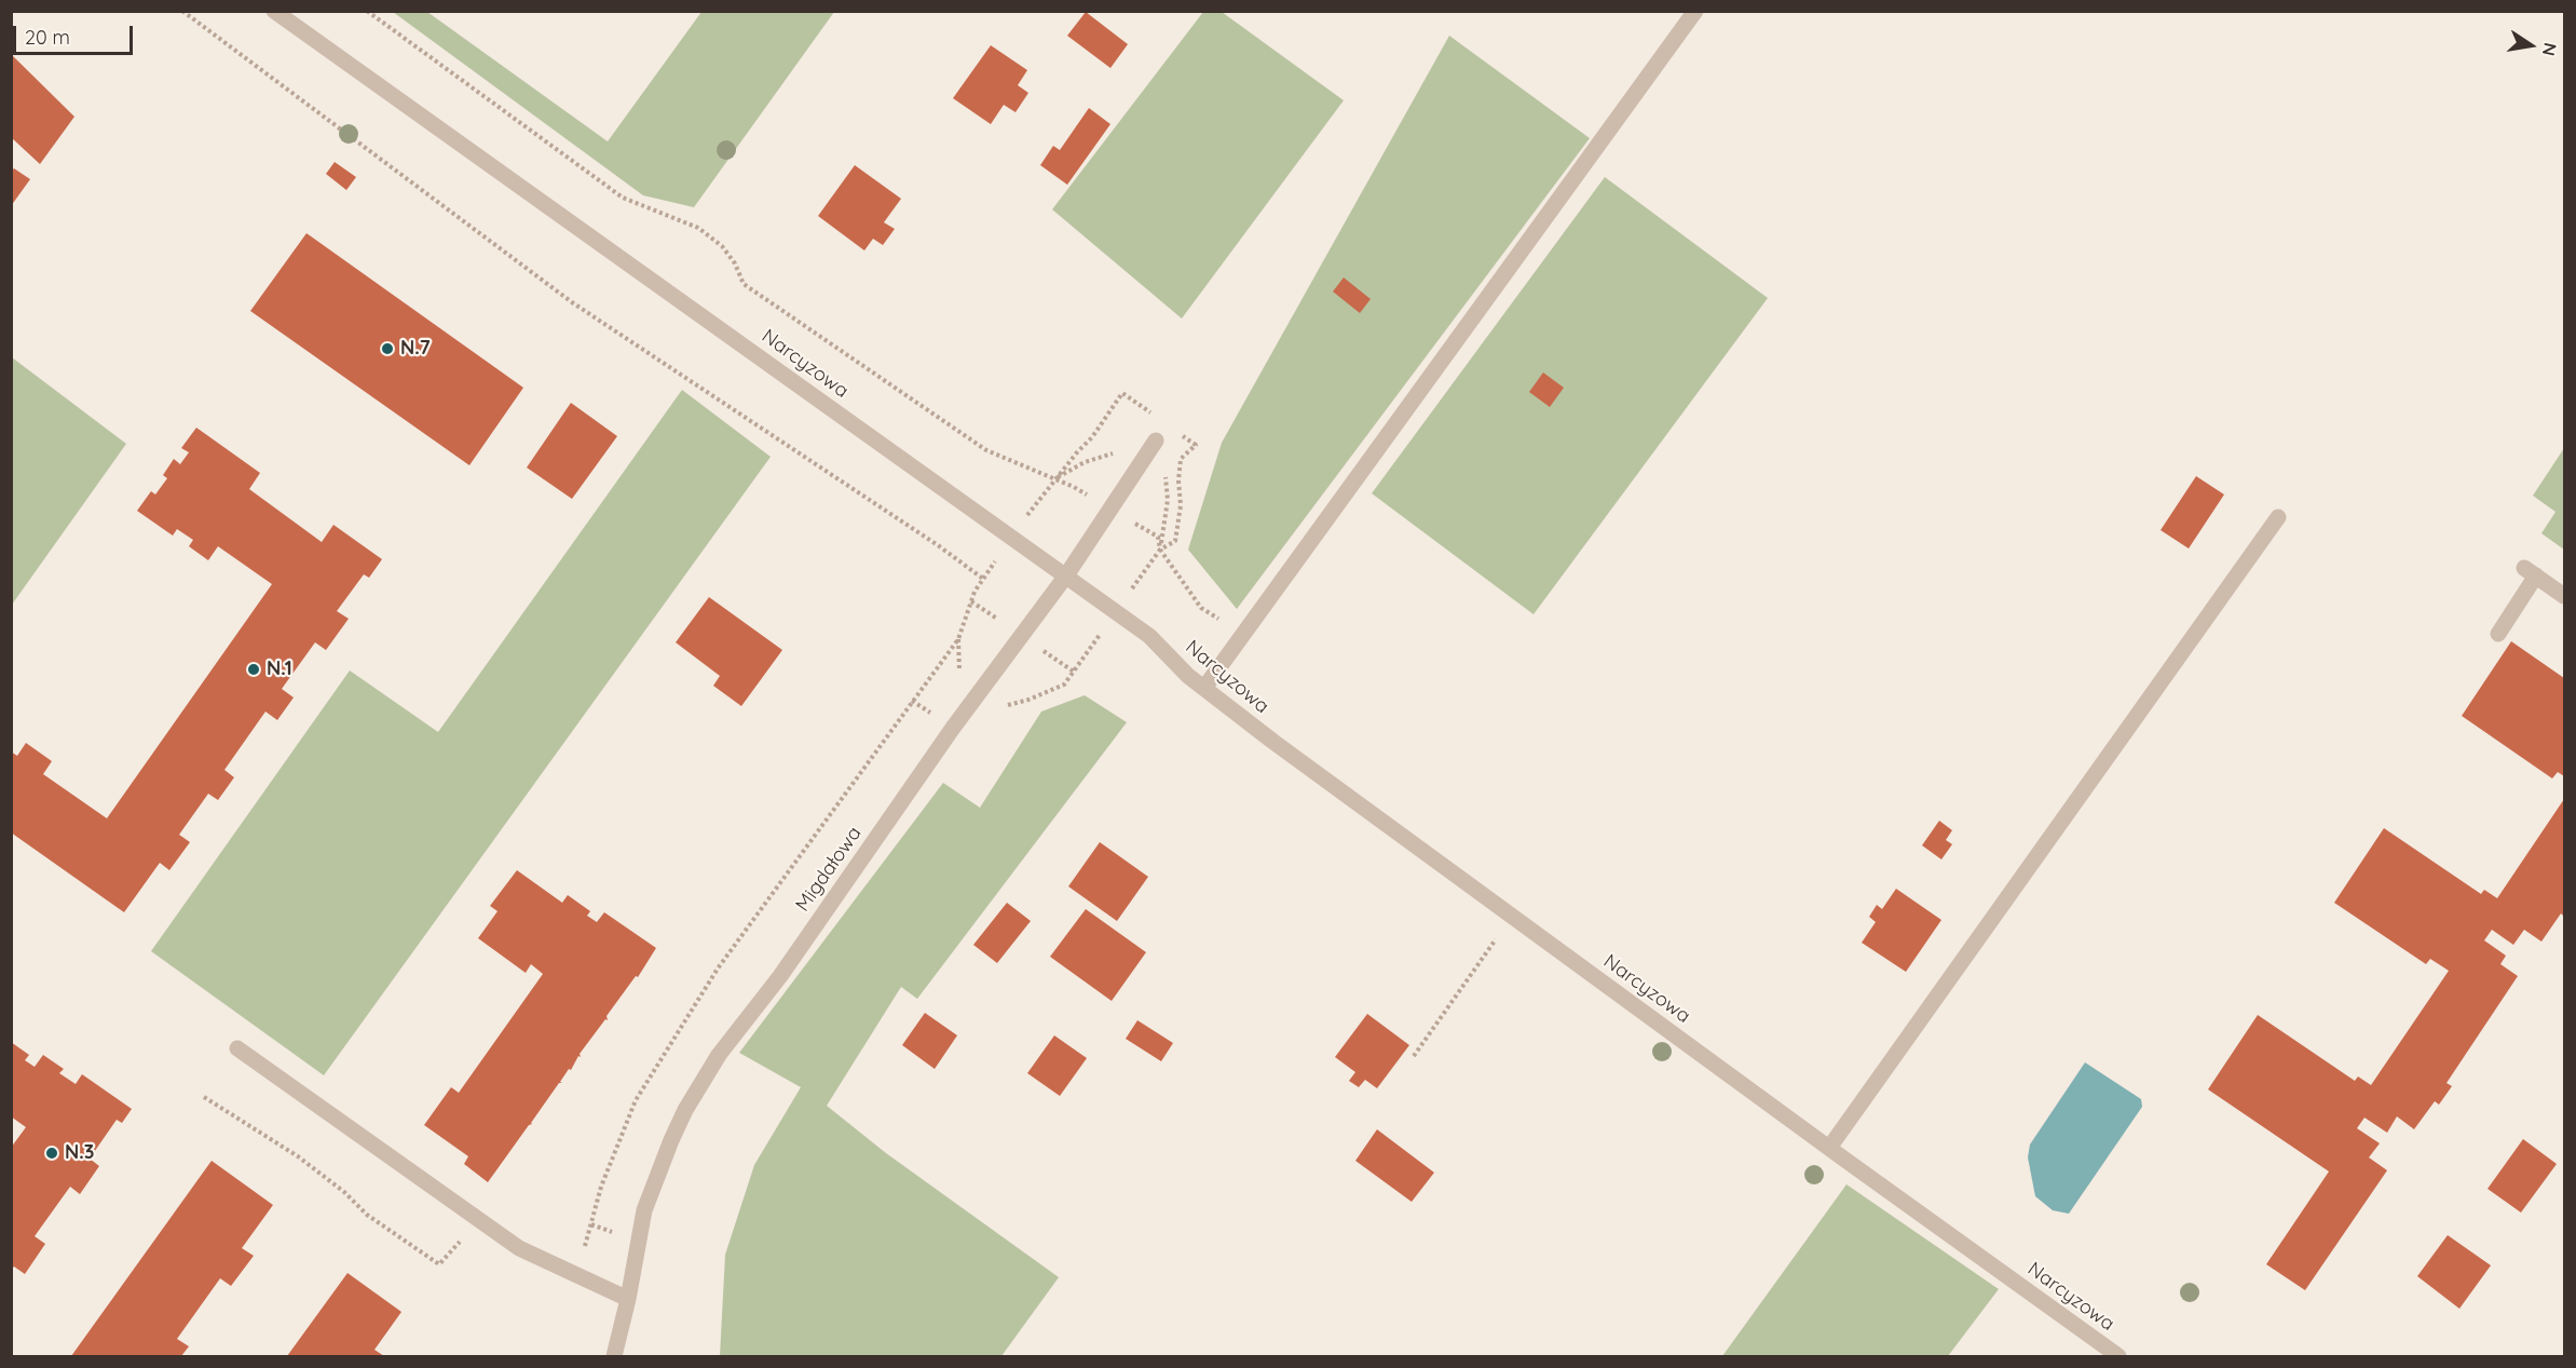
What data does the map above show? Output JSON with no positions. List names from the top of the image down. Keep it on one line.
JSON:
{"streets":{"street":["Narcyzowa","Migdałowa"]},"crossings":[["Narcyzowa","Migdałowa"]],"places":["N.7","N.1","N.3"],"scale_bar":"20 m","north":"right"}
